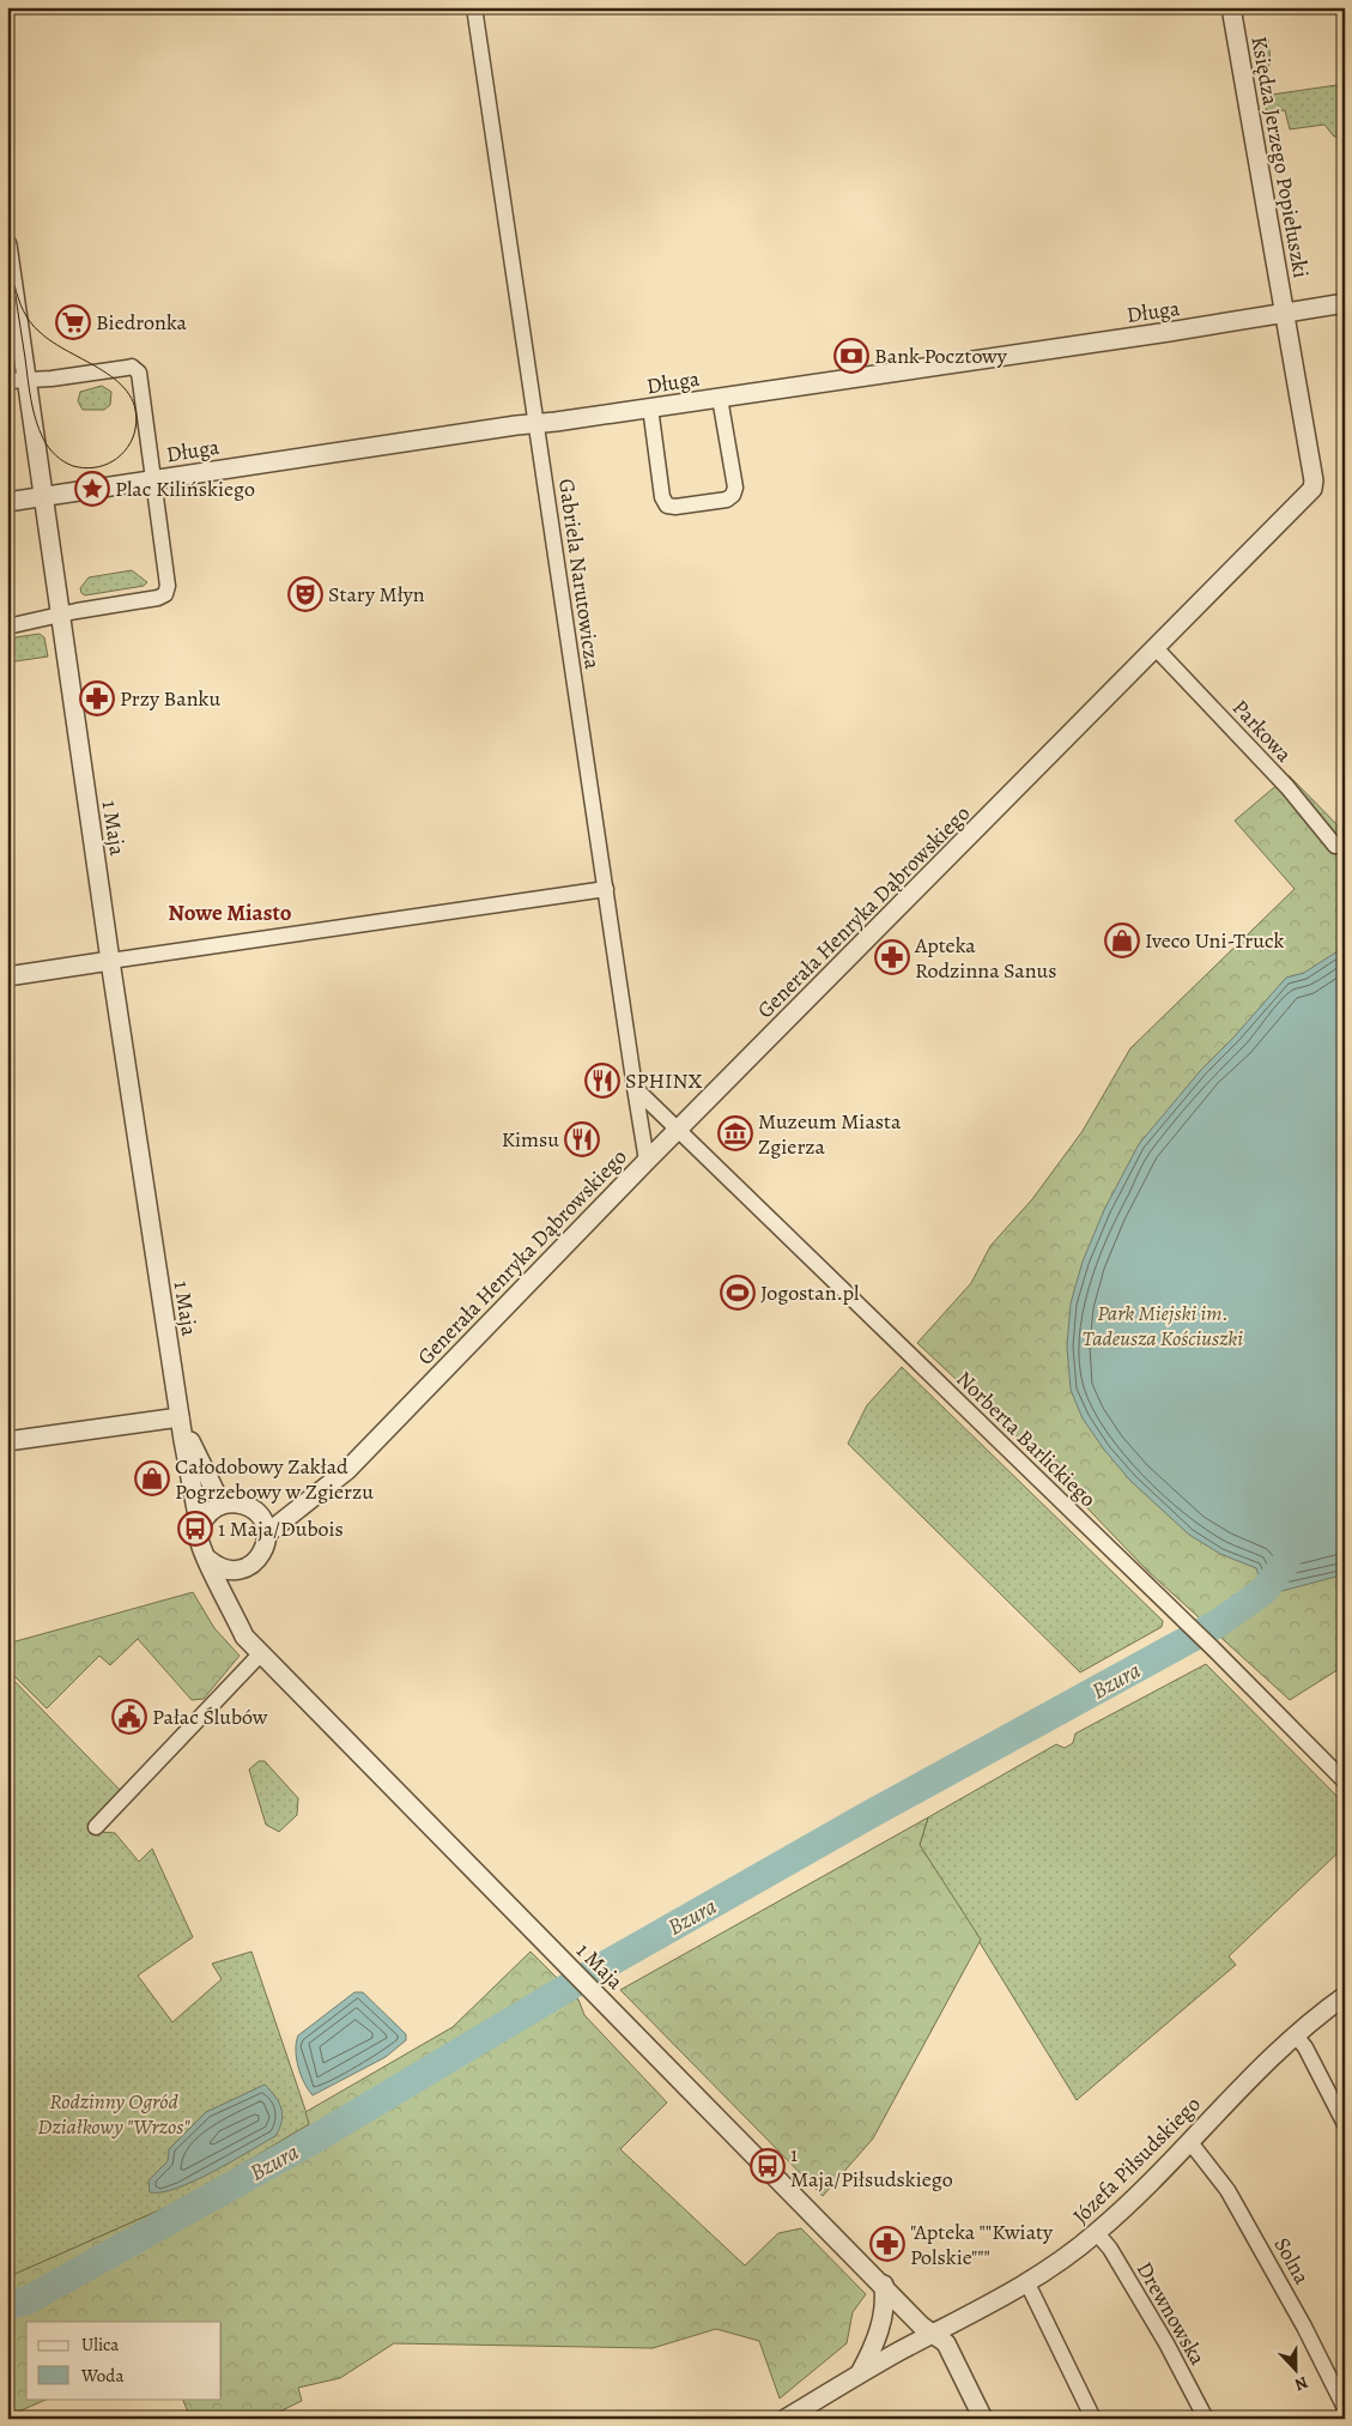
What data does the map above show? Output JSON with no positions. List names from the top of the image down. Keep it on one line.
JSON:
{"streets":{"street":["Księdza Jerzego Popiełuszki","Długa","Gabriela Narutowicza","Parkowa","1 Maja","Generała Henryka Dąbrowskiego","Norberta Barlickiego","Józefa Piłsudskiego","Solna","Drewnowska"]},"crossings":[["Księdza Jerzego Popiełuszki","Długa"],["Księdza Jerzego Popiełuszki","Generała Henryka Dąbrowskiego"],["Długa","Gabriela Narutowicza"],["Długa","1 Maja"],["Długa","Generała Henryka Dąbrowskiego"],["Gabriela Narutowicza","Generała Henryka Dąbrowskiego"],["Parkowa","Generała Henryka Dąbrowskiego"],["1 Maja","Generała Henryka Dąbrowskiego"],["1 Maja","Józefa Piłsudskiego"],["Generała Henryka Dąbrowskiego","Norberta Barlickiego"],["Józefa Piłsudskiego","Solna"],["Józefa Piłsudskiego","Drewnowska"]],"districts":["Nowe Miasto"],"water":["Bzura"],"parks":["Park Miejski im. Tadeusza Kościuszki","Rodzinny Ogród Działkowy \"Wrzos\""],"places":{"supermarket":["Biedronka"],"bank":["Bank Pocztowy"],"place":["Plac Kilińskiego"],"theatre":["Stary Młyn"],"pharmacy":["Przy Banku","Apteka Rodzinna Sanus","\"Apteka \"\"Kwiaty Polskie\"\"\""],"shop":["Iveco Uni-Truck","Całodobowy Zakład Pogrzebowy w Zgierzu"],"restaurant":["SPHINX","Kimsu"],"museum":["Muzeum Miasta Zgierza"],"sports":["Jogostan.pl"],"bus stop":["1 Maja/Dubois","1 Maja/Piłsudskiego"],"public building":["Pałac Ślubów"]},"legend":["Ulica","Woda"],"north":"bottom"}
